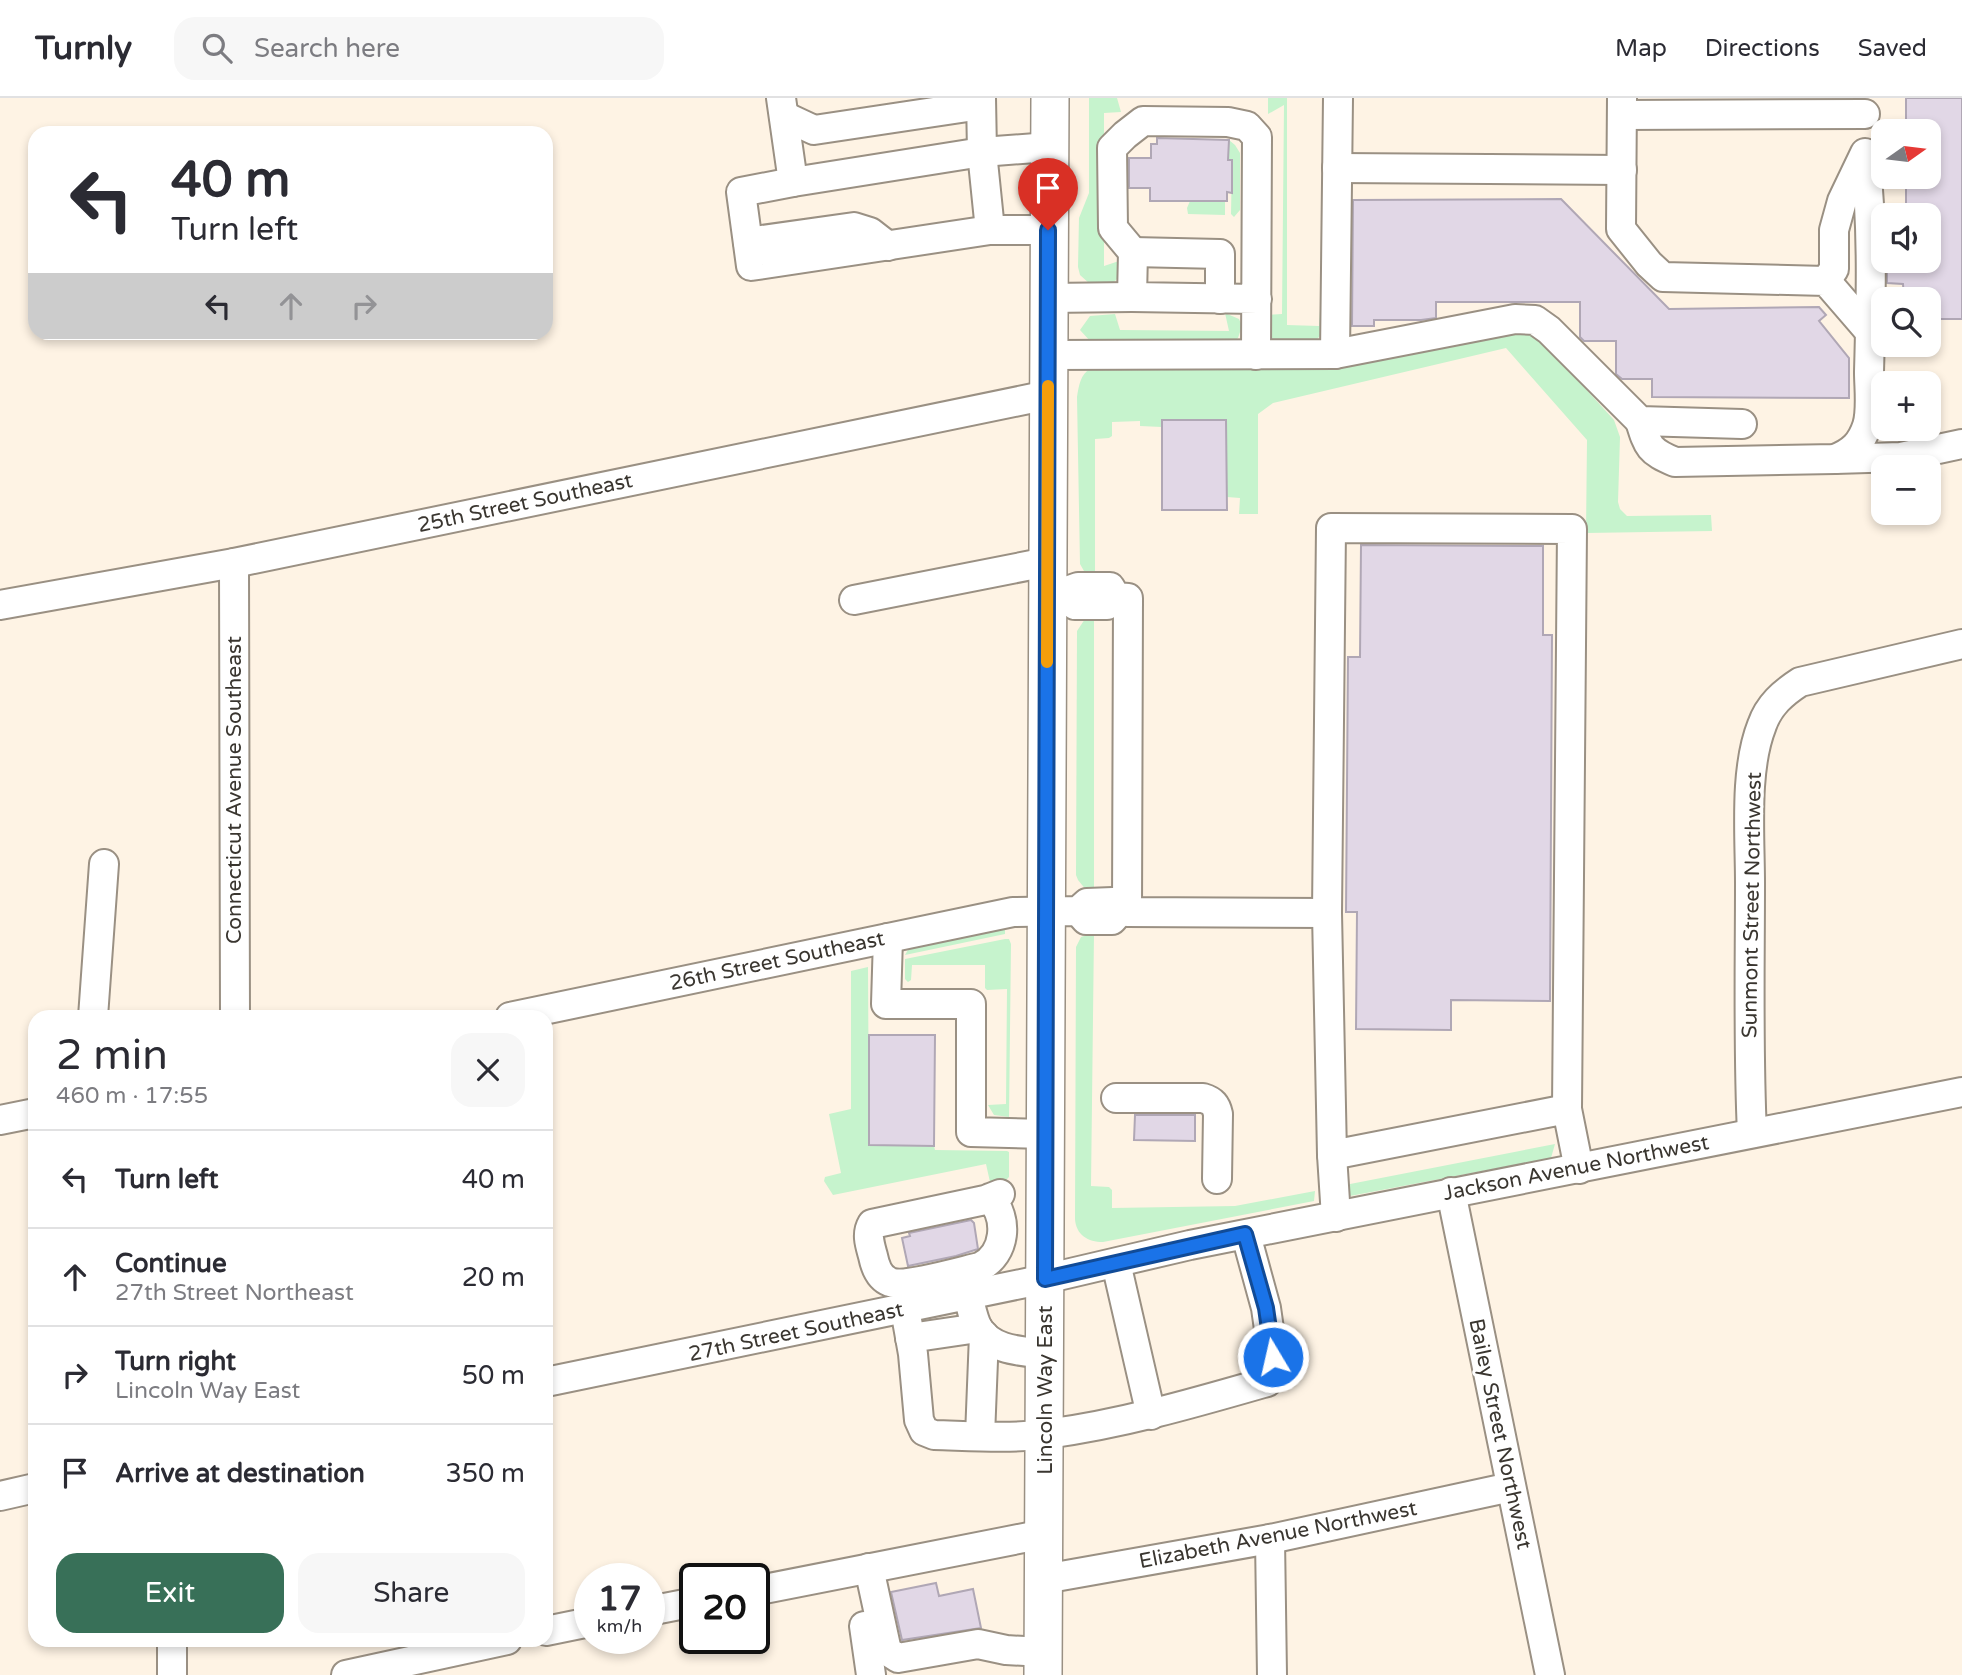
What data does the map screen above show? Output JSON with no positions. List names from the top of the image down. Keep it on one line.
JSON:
{"streets":{"main road":["Lincoln Way East"],"street":["25th Street Southeast","Connecticut Avenue Southeast","Sunmont Street Northwest","26th Street Southeast","Jackson Avenue Northwest","27th Street Southeast","Bailey Street Northwest","Elizabeth Avenue Northwest"]},"crossings":[["25th Street Southeast","Connecticut Avenue Southeast"],["25th Street Southeast","Lincoln Way East"],["Sunmont Street Northwest","Jackson Avenue Northwest"],["26th Street Southeast","Lincoln Way East"],["Jackson Avenue Northwest","27th Street Southeast"],["Jackson Avenue Northwest","Bailey Street Northwest"],["27th Street Southeast","Lincoln Way East"],["Lincoln Way East","Elizabeth Avenue Northwest"],["Bailey Street Northwest","Elizabeth Avenue Northwest"]],"north":"right","page":{"header":"Turnly","search":"Search here","nav":["Map","Directions","Saved"],"map_buttons":["+","−"],"turn":["40 m","Turn left"],"heading":["2 min","460 m · 17:55"],"list":[{"name":"Turn left","value":"40 m"},{"name":"Continue","note":"27th Street Northeast","value":"20 m"},{"name":"Turn right","note":"Lincoln Way East","value":"50 m"},{"name":"Arrive at destination","value":"350 m"}],"buttons":["Exit","Share"],"speed":"17 km/h","limit":"20"}}
